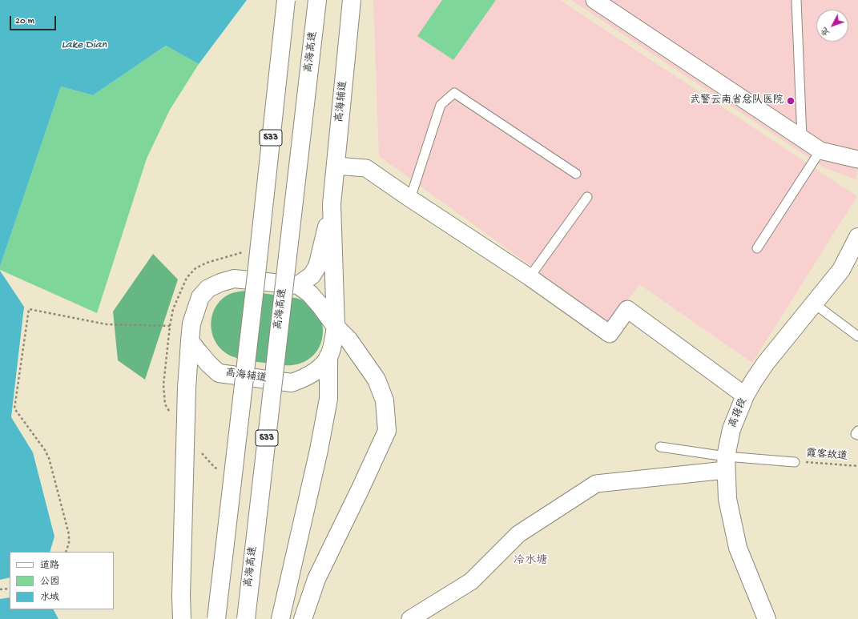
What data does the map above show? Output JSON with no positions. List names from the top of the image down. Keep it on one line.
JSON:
{"streets":{"main road":["高海高速","高海辅道","S33","高蒋段"],"path":["霞客故道"]},"districts":["冷水塘"],"water":["Lake Dian"],"places":["武警云南省总队医院"],"legend":["道路","公园","水域"],"scale_bar":"20 m","north":"bottom left"}
